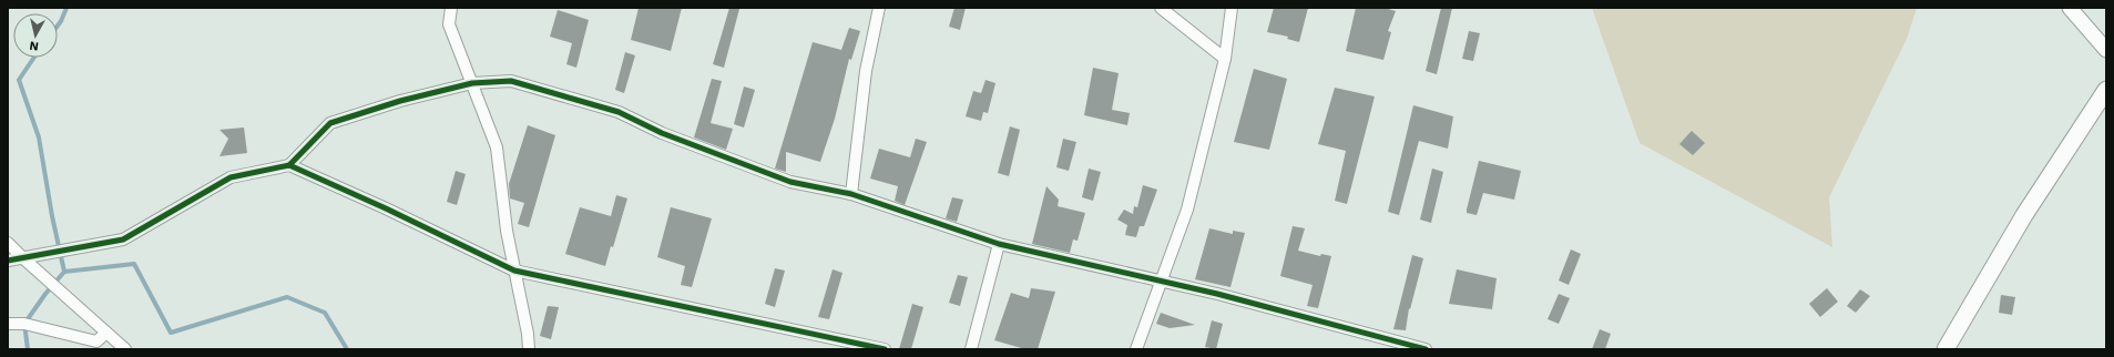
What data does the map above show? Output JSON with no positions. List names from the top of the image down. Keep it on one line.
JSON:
{"north":"bottom"}
